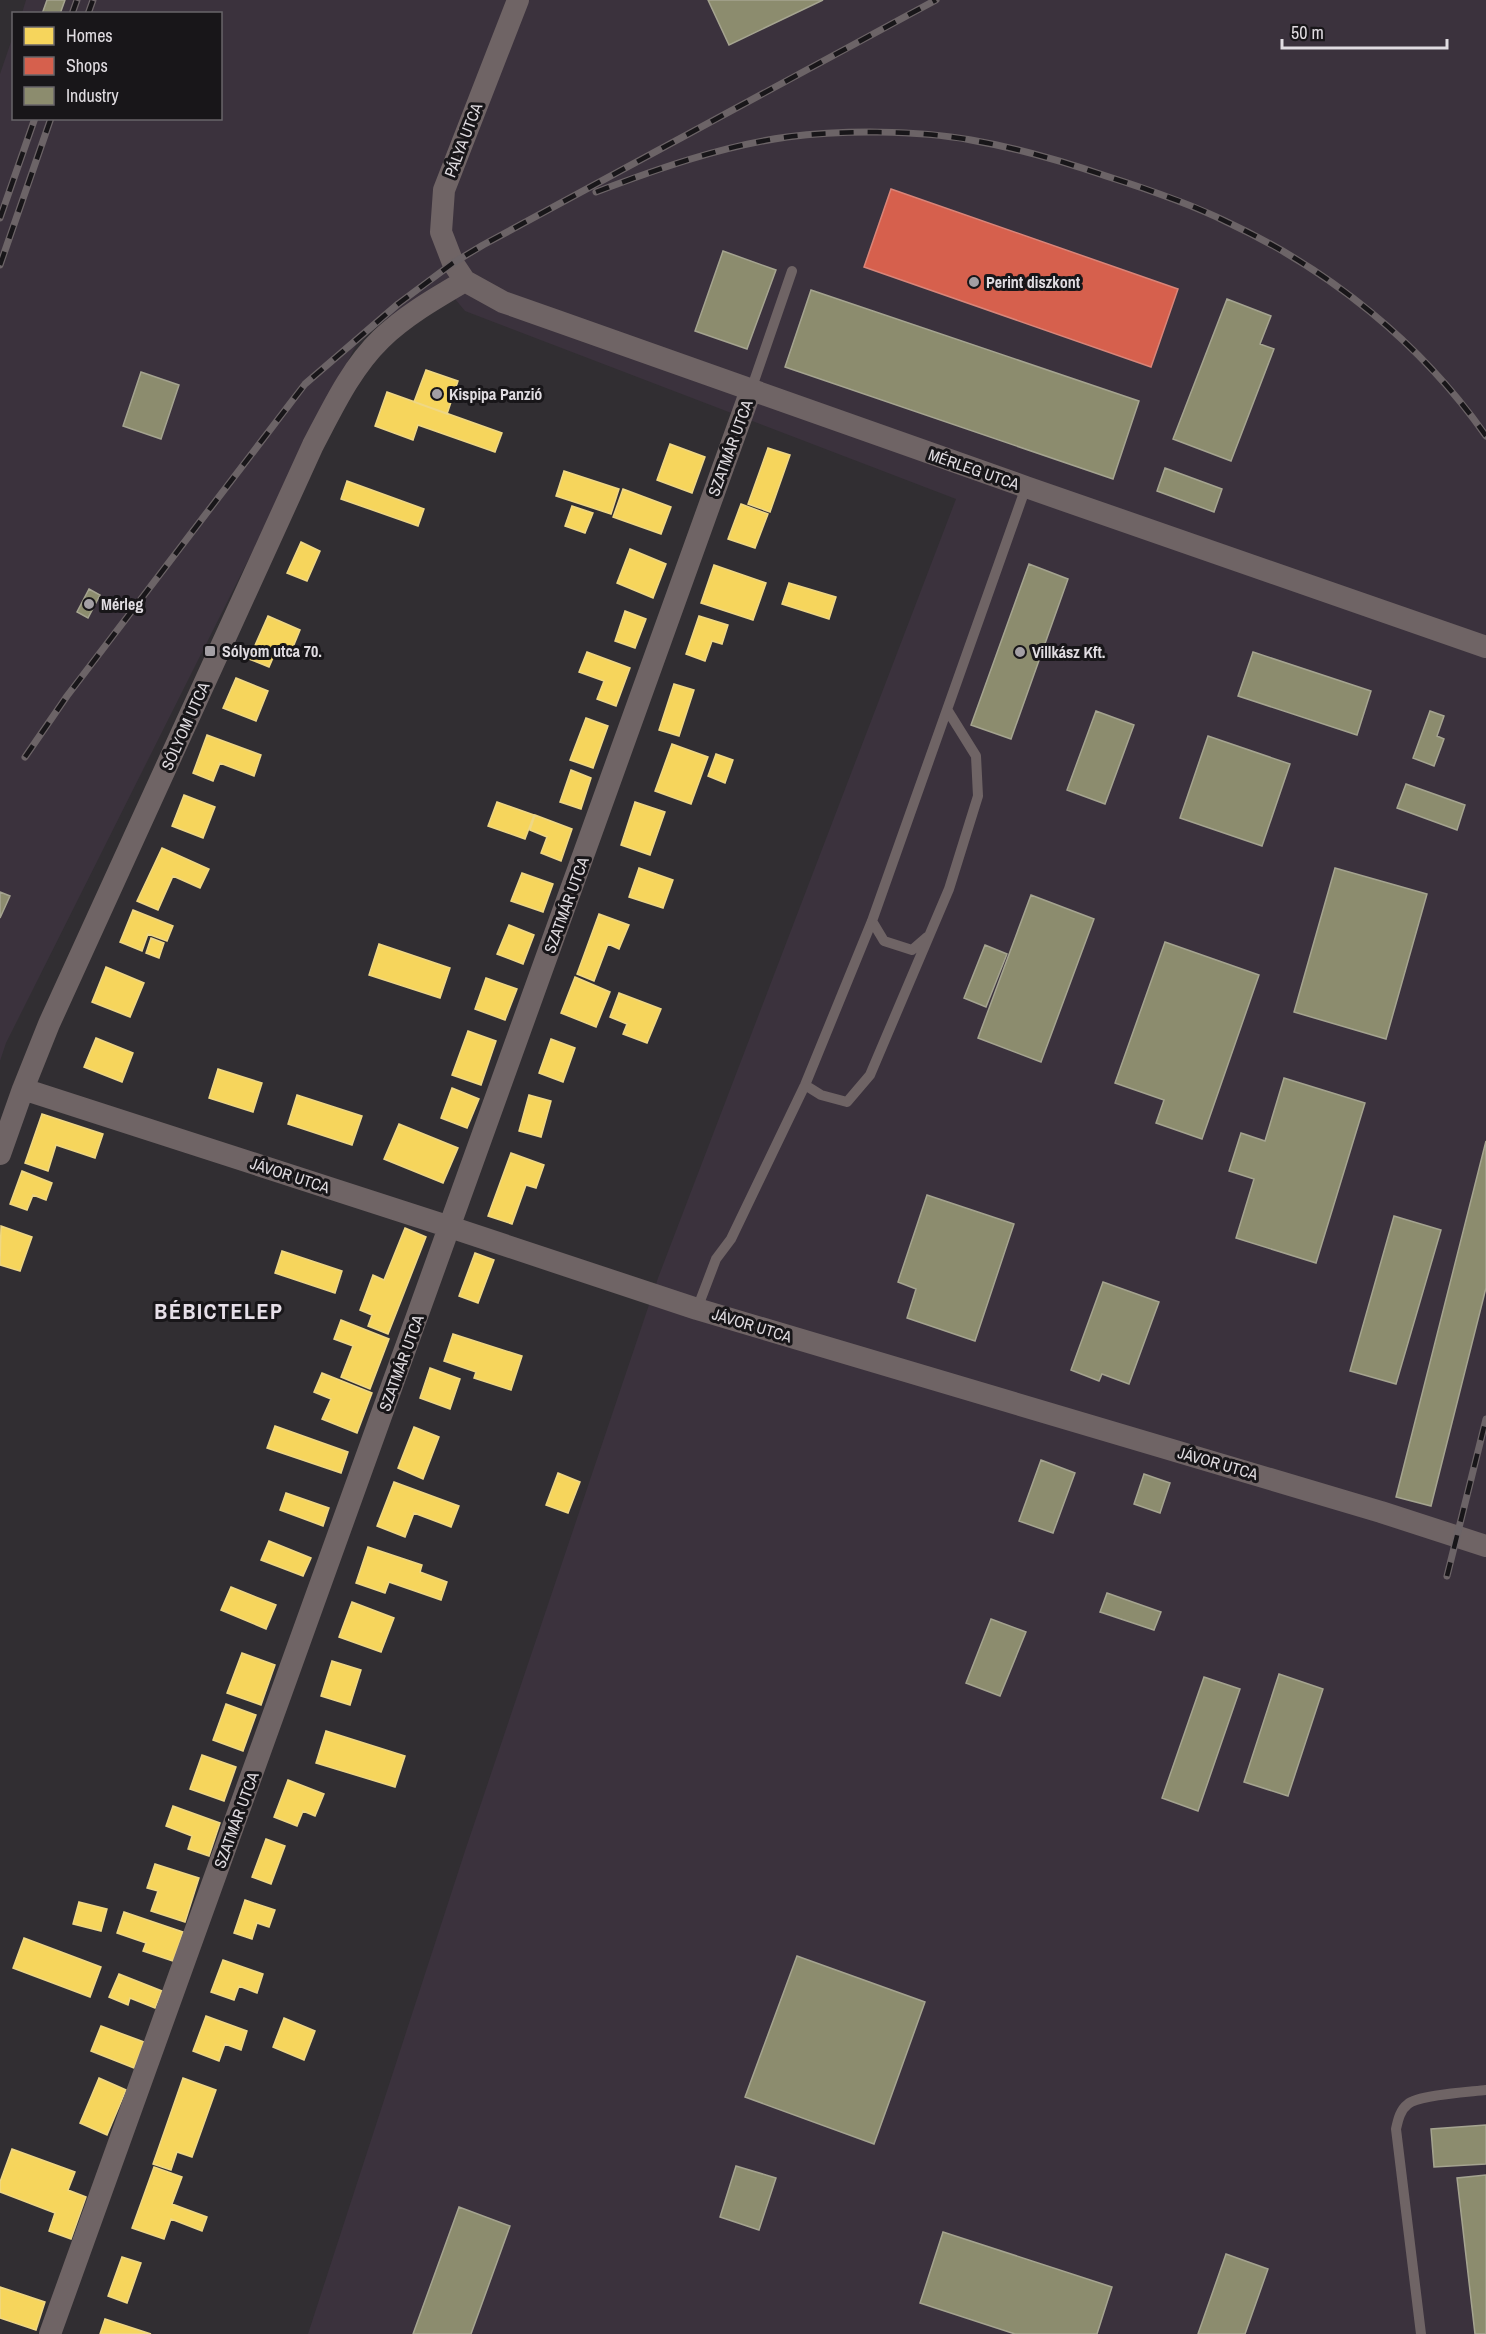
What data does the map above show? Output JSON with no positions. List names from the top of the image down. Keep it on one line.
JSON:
{"streets":{"street":["PÁLYA UTCA","SZATMÁR UTCA","MÉRLEG UTCA","SÓLYOM UTCA","JÁVOR UTCA"]},"crossings":[["PÁLYA UTCA","MÉRLEG UTCA"],["PÁLYA UTCA","SÓLYOM UTCA"],["SZATMÁR UTCA","MÉRLEG UTCA"],["SZATMÁR UTCA","JÁVOR UTCA"],["MÉRLEG UTCA","SÓLYOM UTCA"],["SÓLYOM UTCA","JÁVOR UTCA"]],"districts":["BÉBICTELEP"],"places":{"other":["Perint diszkont","Kispipa Panzió","Mérleg","Villkász Kft."],"transit":["Sólyom utca 70."]},"legend":["Homes","Shops","Industry"],"scale_bar":"50 m"}
